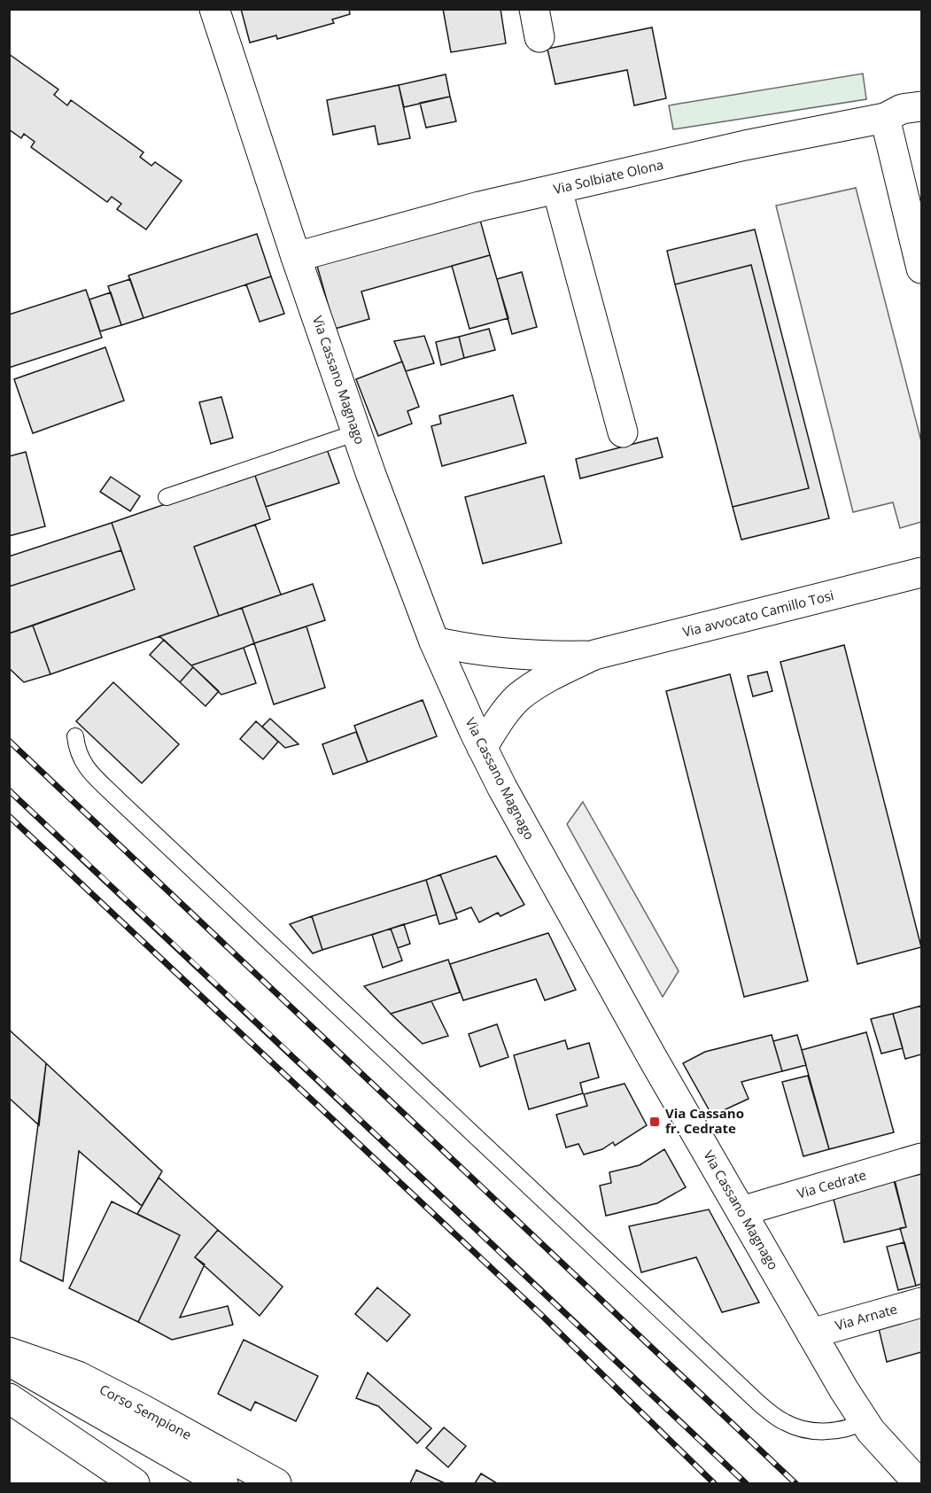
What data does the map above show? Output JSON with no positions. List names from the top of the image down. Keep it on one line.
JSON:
{"streets":{"street":["Via Solbiate Olona","Via Cassano Magnago","Via avvocato Camillo Tosi","Via Cedrate","Via Arnate","Corso Sempione"]},"crossings":[["Via Solbiate Olona","Via Cassano Magnago"],["Via Cassano Magnago","Via avvocato Camillo Tosi"],["Via Cassano Magnago","Via Cedrate"],["Via Cassano Magnago","Via Arnate"]],"places":{"transit":["Via Cassano fr. Cedrate"]}}
